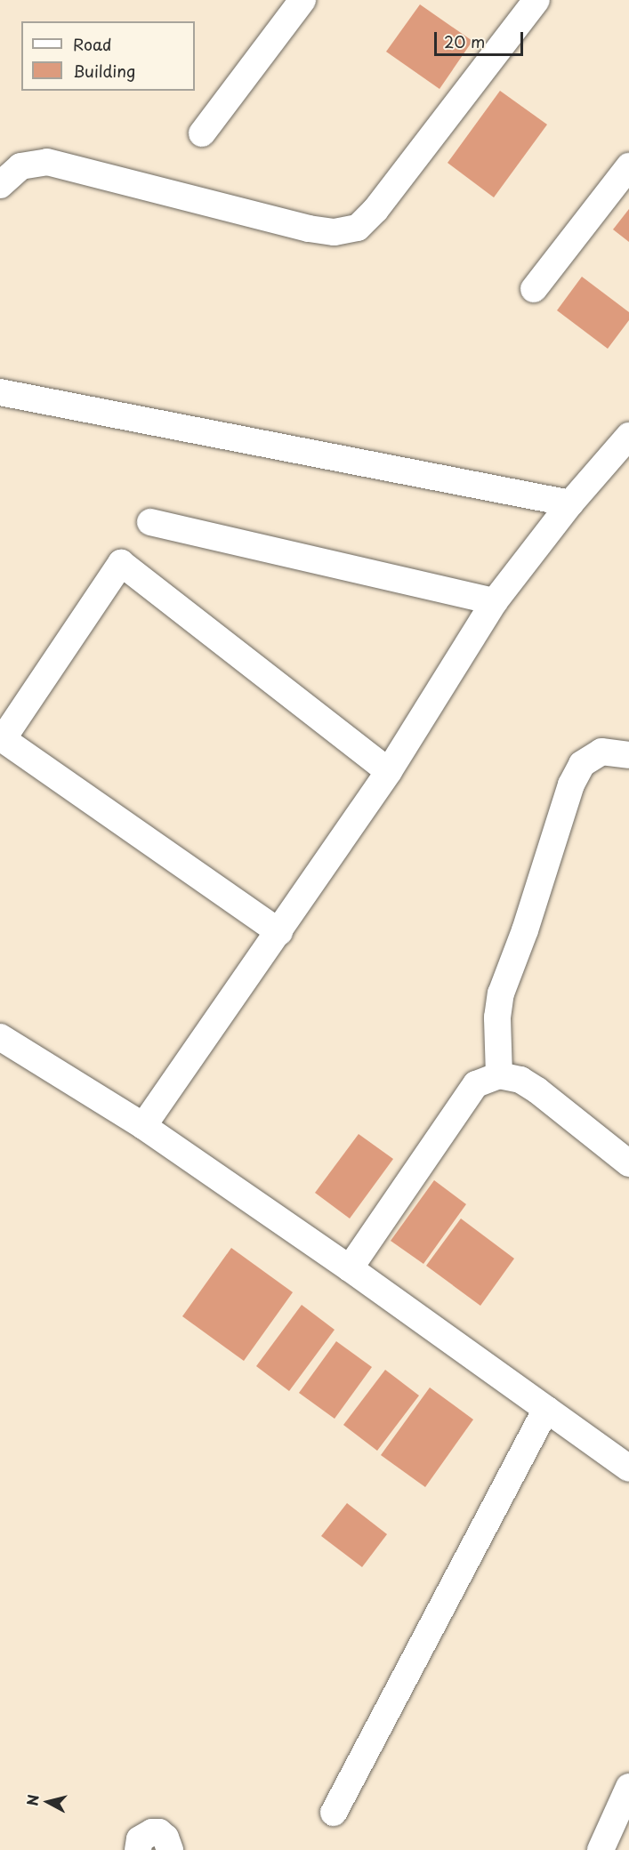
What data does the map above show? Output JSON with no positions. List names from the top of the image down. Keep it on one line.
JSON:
{"legend":["Road","Building"],"scale_bar":"20 m","north":"left"}
